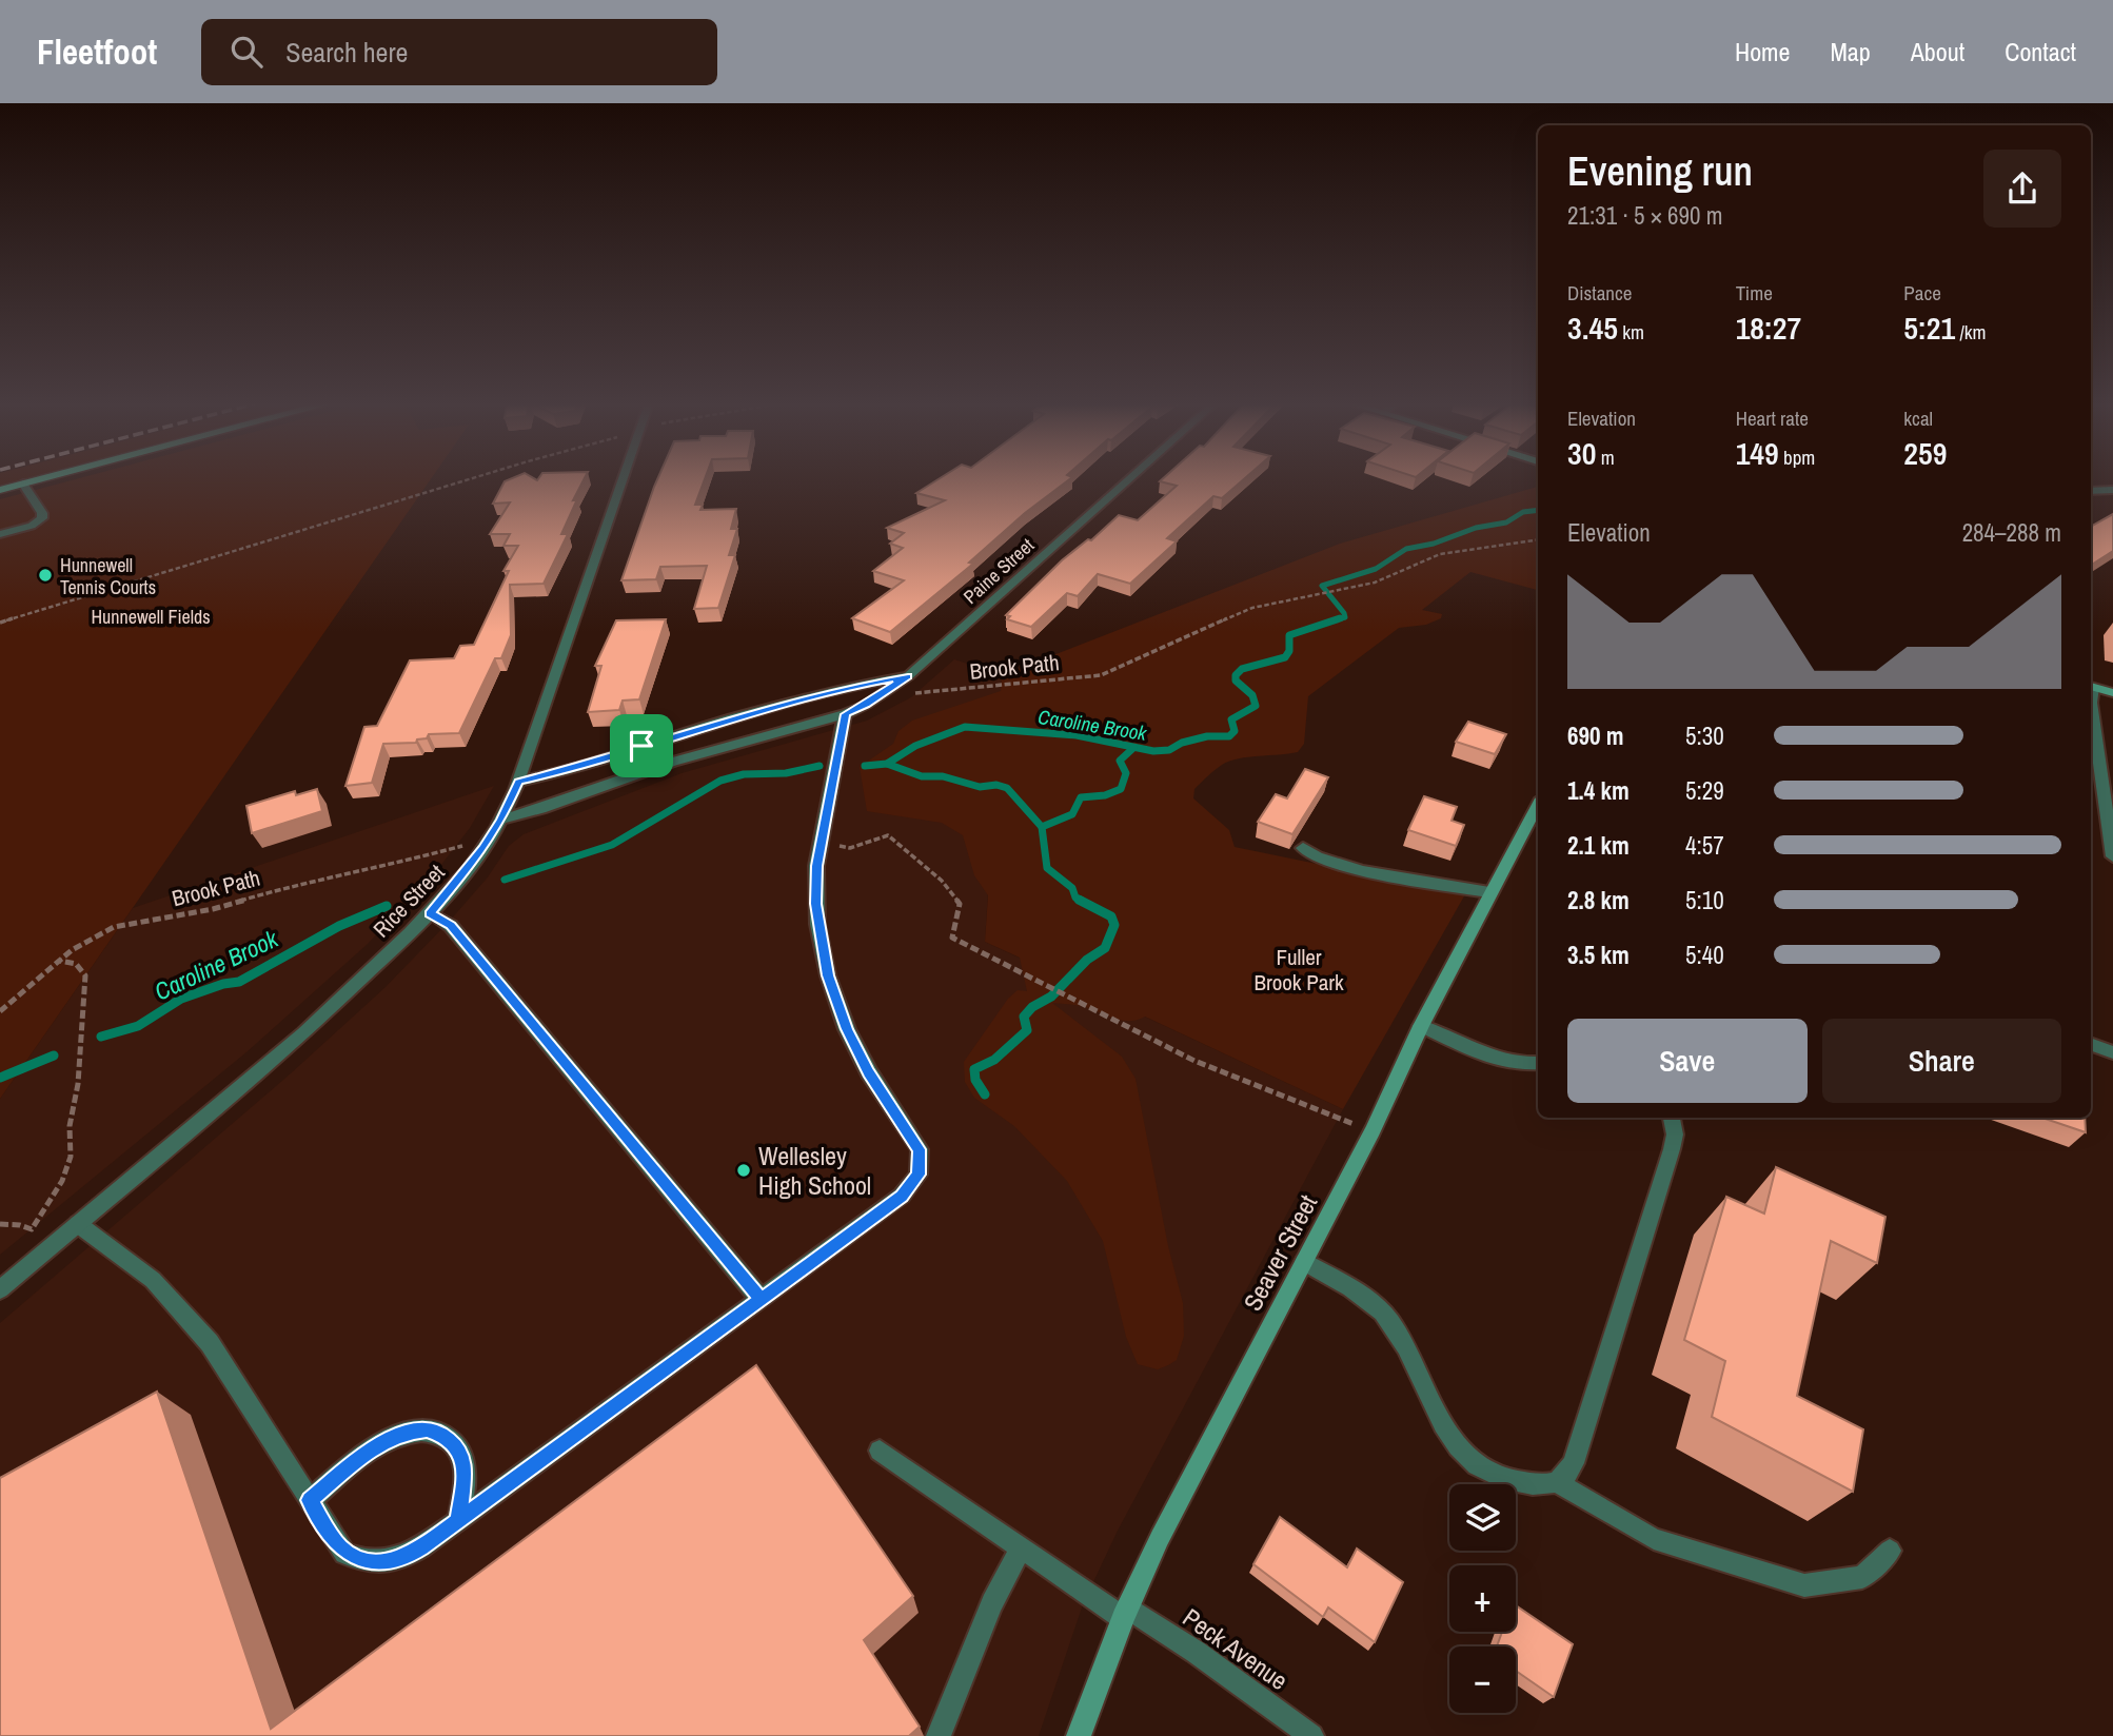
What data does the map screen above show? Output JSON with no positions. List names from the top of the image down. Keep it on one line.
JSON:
{"streets":{"street":["Paine Street","Rice Street","Seaver Street","Peck Avenue"],"path":["Brook Path"]},"crossings":[["Paine Street","Rice Street"],["Seaver Street","Peck Avenue"]],"water":["Caroline Brook"],"parks":["Hunnewell Fields","Fuller Brook Park"],"places":["Hunnewell Tennis Courts","Wellesley High School"],"page":{"header":"Fleetfoot","search":"Search here","nav":["Home","Map","About","Contact"],"heading":["Evening run","21:31 · 5 × 690 m"],"stats":[["Distance","3.45 km"],["Time","18:27"],["Pace","5:21 /km"],["Elevation","30 m"],["Heart rate","149 bpm"],["kcal","259"]],"chart":["Elevation","284–288 m"],"list":[{"name":"690 m","note":"5:30"},{"name":"1.4 km","note":"5:29"},{"name":"2.1 km","note":"4:57"},{"name":"2.8 km","note":"5:10"},{"name":"3.5 km","note":"5:40"}],"buttons":["Save","Share"],"map_buttons":["+","−"]}}
